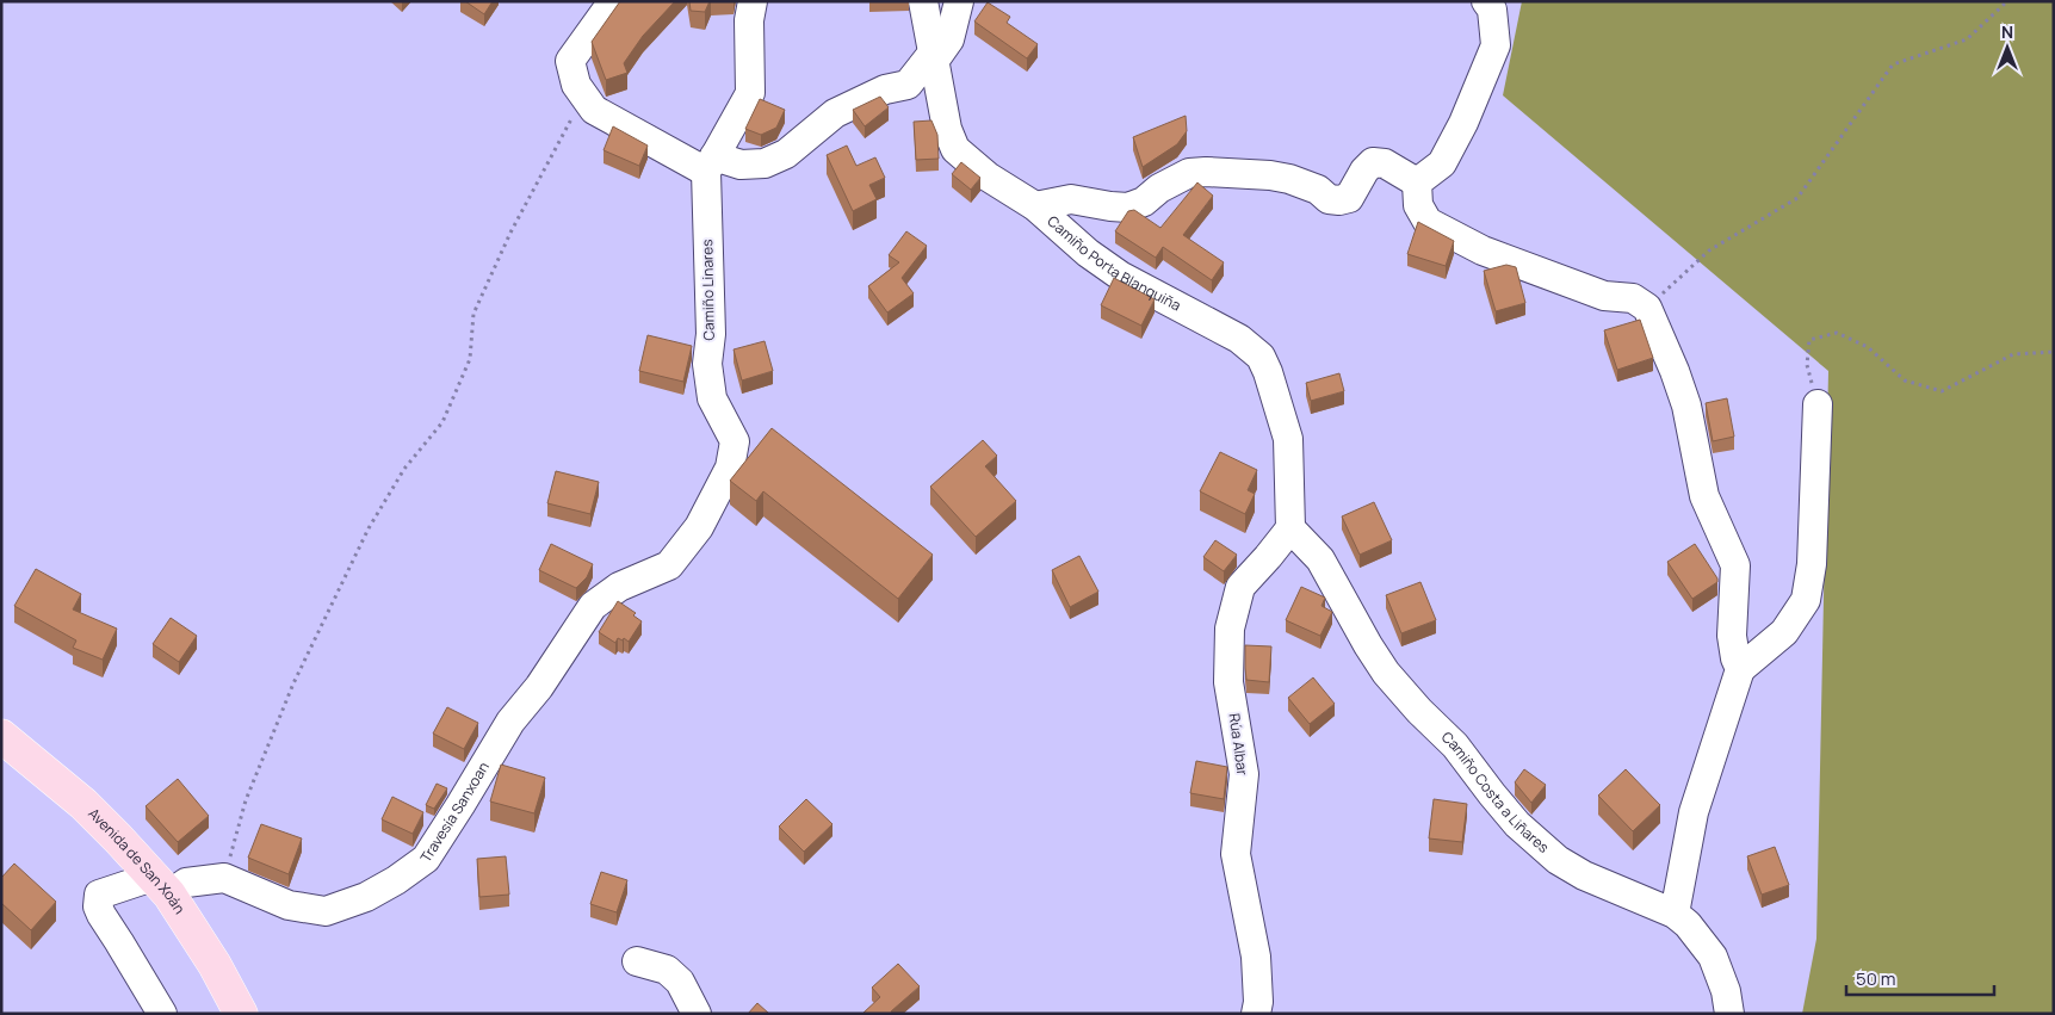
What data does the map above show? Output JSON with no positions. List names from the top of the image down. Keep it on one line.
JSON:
{"streets":{"main road":["Avenida de San Xoán"],"street":["Camiño Porta Blanquiña","Camiño Linares","Rúa Albar","Camiño Costa a Liñares","Travesía Sanxoan"]},"crossings":[["Camiño Porta Blanquiña","Rúa Albar"],["Camiño Porta Blanquiña","Camiño Costa a Liñares"],["Camiño Linares","Travesía Sanxoan"],["Rúa Albar","Camiño Costa a Liñares"]],"scale_bar":"50 m","north":"top"}
